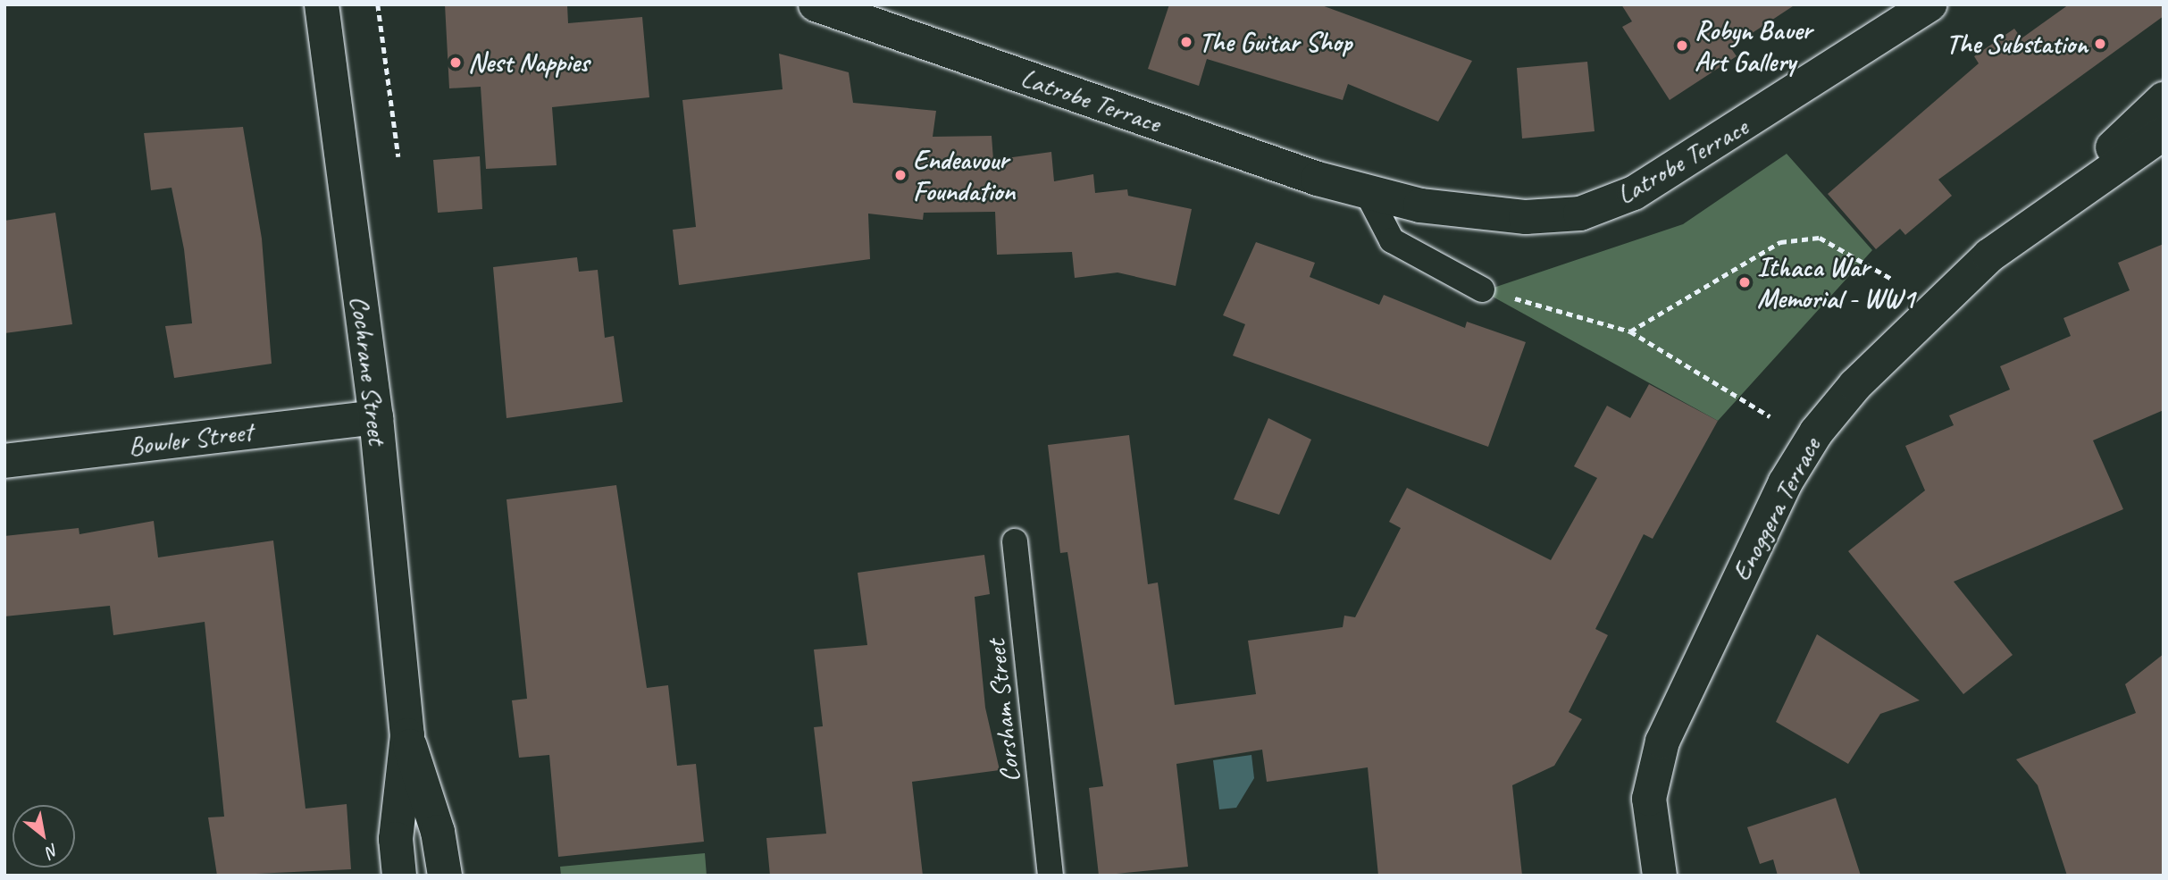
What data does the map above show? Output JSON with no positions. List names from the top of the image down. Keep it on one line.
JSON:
{"streets":{"main road":["Latrobe Terrace","Cochrane Street","Bowler Street","Enoggera Terrace"],"lane":["Corsham Street"]},"crossings":[["Cochrane Street","Bowler Street"]],"places":["The Guitar Shop","The Substation","Robyn Bauer Art Gallery","Nest Nappies","Endeavour Foundation","Ithaca War Memorial - WW1"],"north":"bottom right"}
